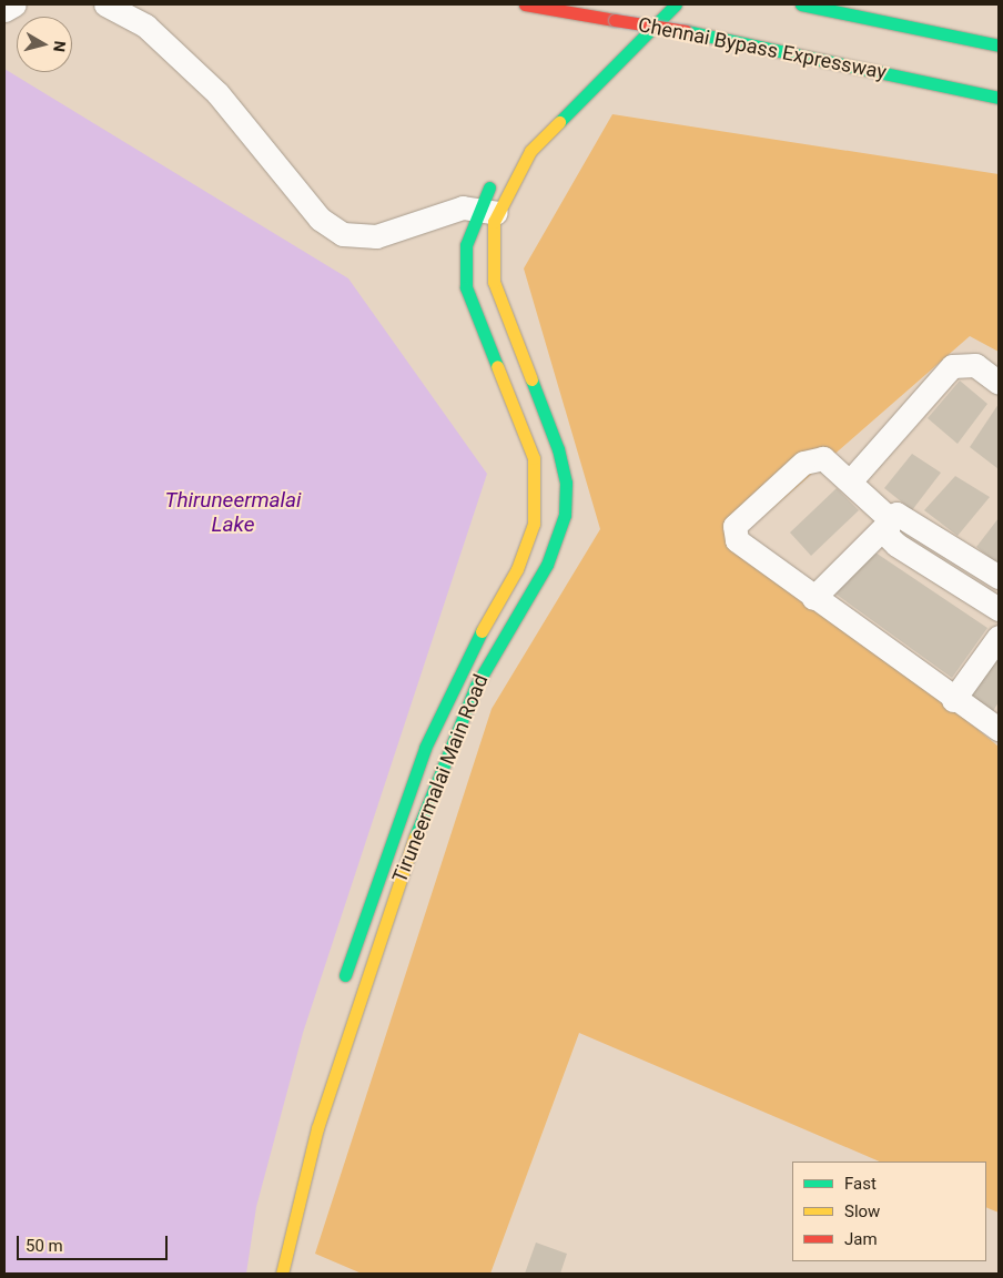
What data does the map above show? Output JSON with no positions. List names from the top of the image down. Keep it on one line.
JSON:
{"streets":{"main road":["Chennai Bypass Expressway","Tiruneermalai Main Road"]},"water":["Thiruneermalai Lake"],"legend":["Fast","Slow","Jam"],"scale_bar":"50 m","north":"right"}
